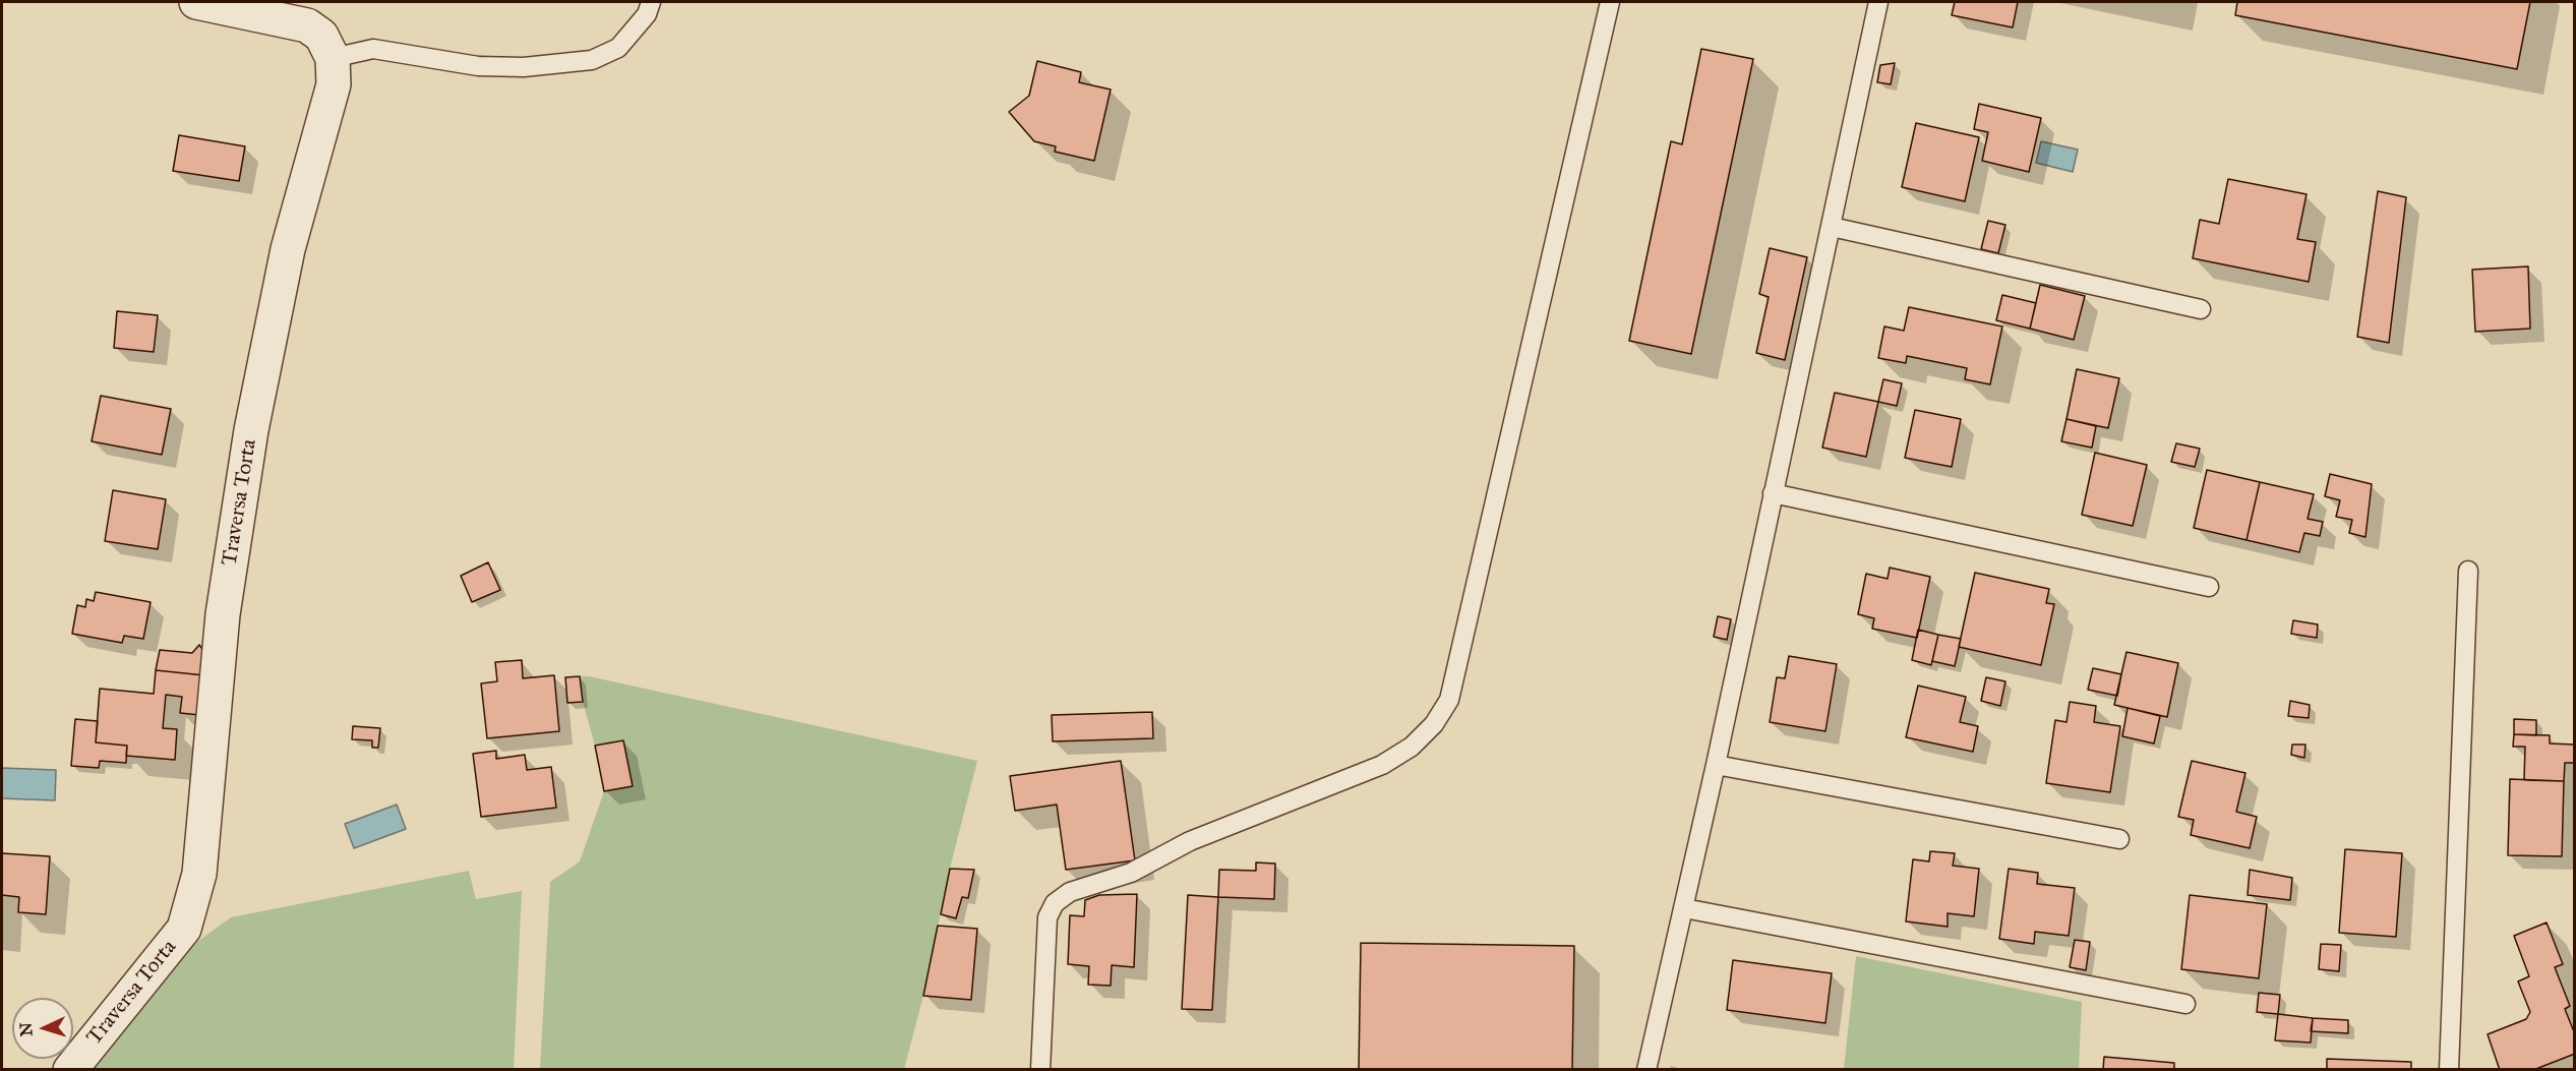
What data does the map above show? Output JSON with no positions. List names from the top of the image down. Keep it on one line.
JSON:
{"streets":{"street":["Traversa Torta"]},"north":"left"}
